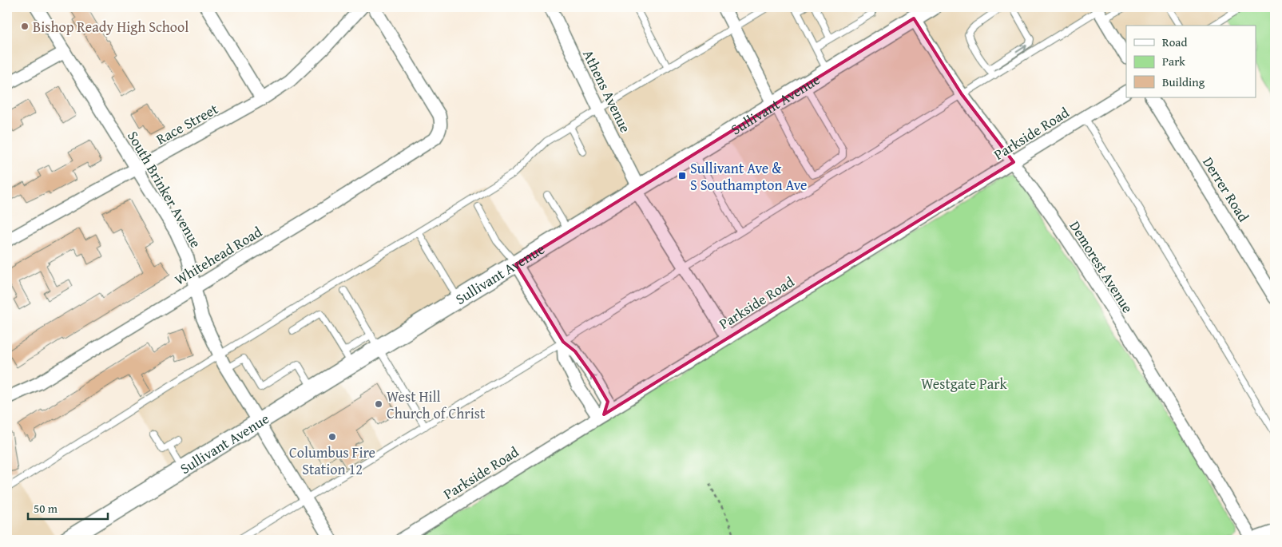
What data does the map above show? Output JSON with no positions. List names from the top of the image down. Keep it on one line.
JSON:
{"streets":{"main road":["Sullivant Avenue"],"street":["Athens Avenue","Race Street","Parkside Road","South Brinker Avenue","Derrer Road","Whitehead Road","Demorest Avenue"]},"crossings":[["Athens Avenue","Sullivant Avenue"],["Athens Avenue","Parkside Road"],["Sullivant Avenue","South Brinker Avenue"],["Sullivant Avenue","Demorest Avenue"],["Race Street","South Brinker Avenue"],["Parkside Road","Demorest Avenue"],["South Brinker Avenue","Whitehead Road"]],"parks":["Westgate Park"],"places":{"other":["Bishop Ready High School","West Hill Church of Christ","Columbus Fire Station 12"],"transit":["Sullivant Ave & S Southampton Ave"]},"legend":["Road","Park","Building"],"scale_bar":"50 m"}
